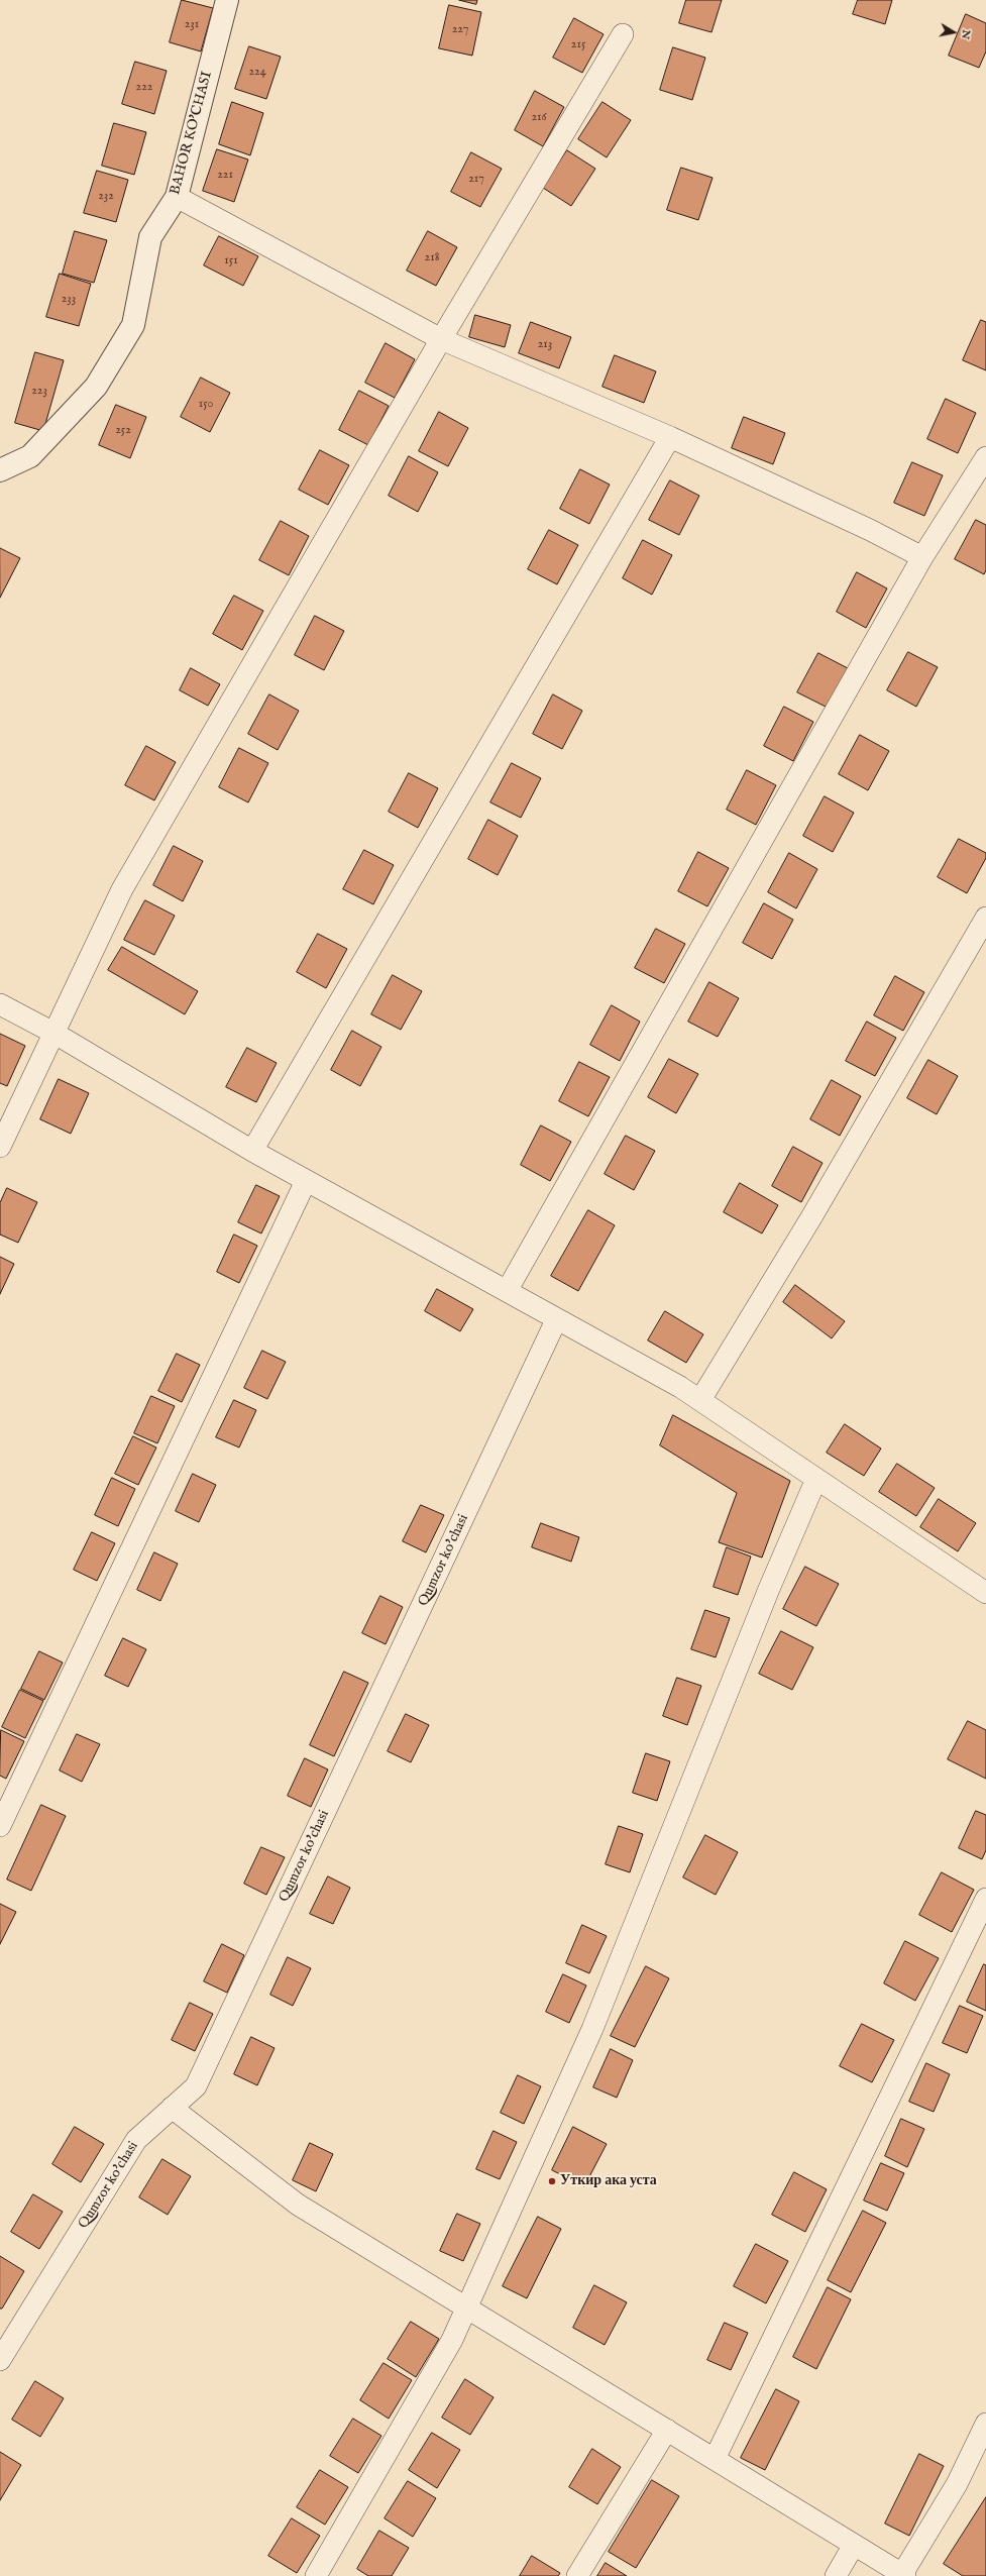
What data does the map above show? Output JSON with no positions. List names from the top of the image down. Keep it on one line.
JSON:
{"streets":{"street":["BAHOR KO'CHASI","Qumzor ko'chasi"]},"places":["Уткир ака уста"],"house_numbers":["231","227","215","224","222","216","221","217","232","218","151","233","213","223","150","252"],"north":"right"}
